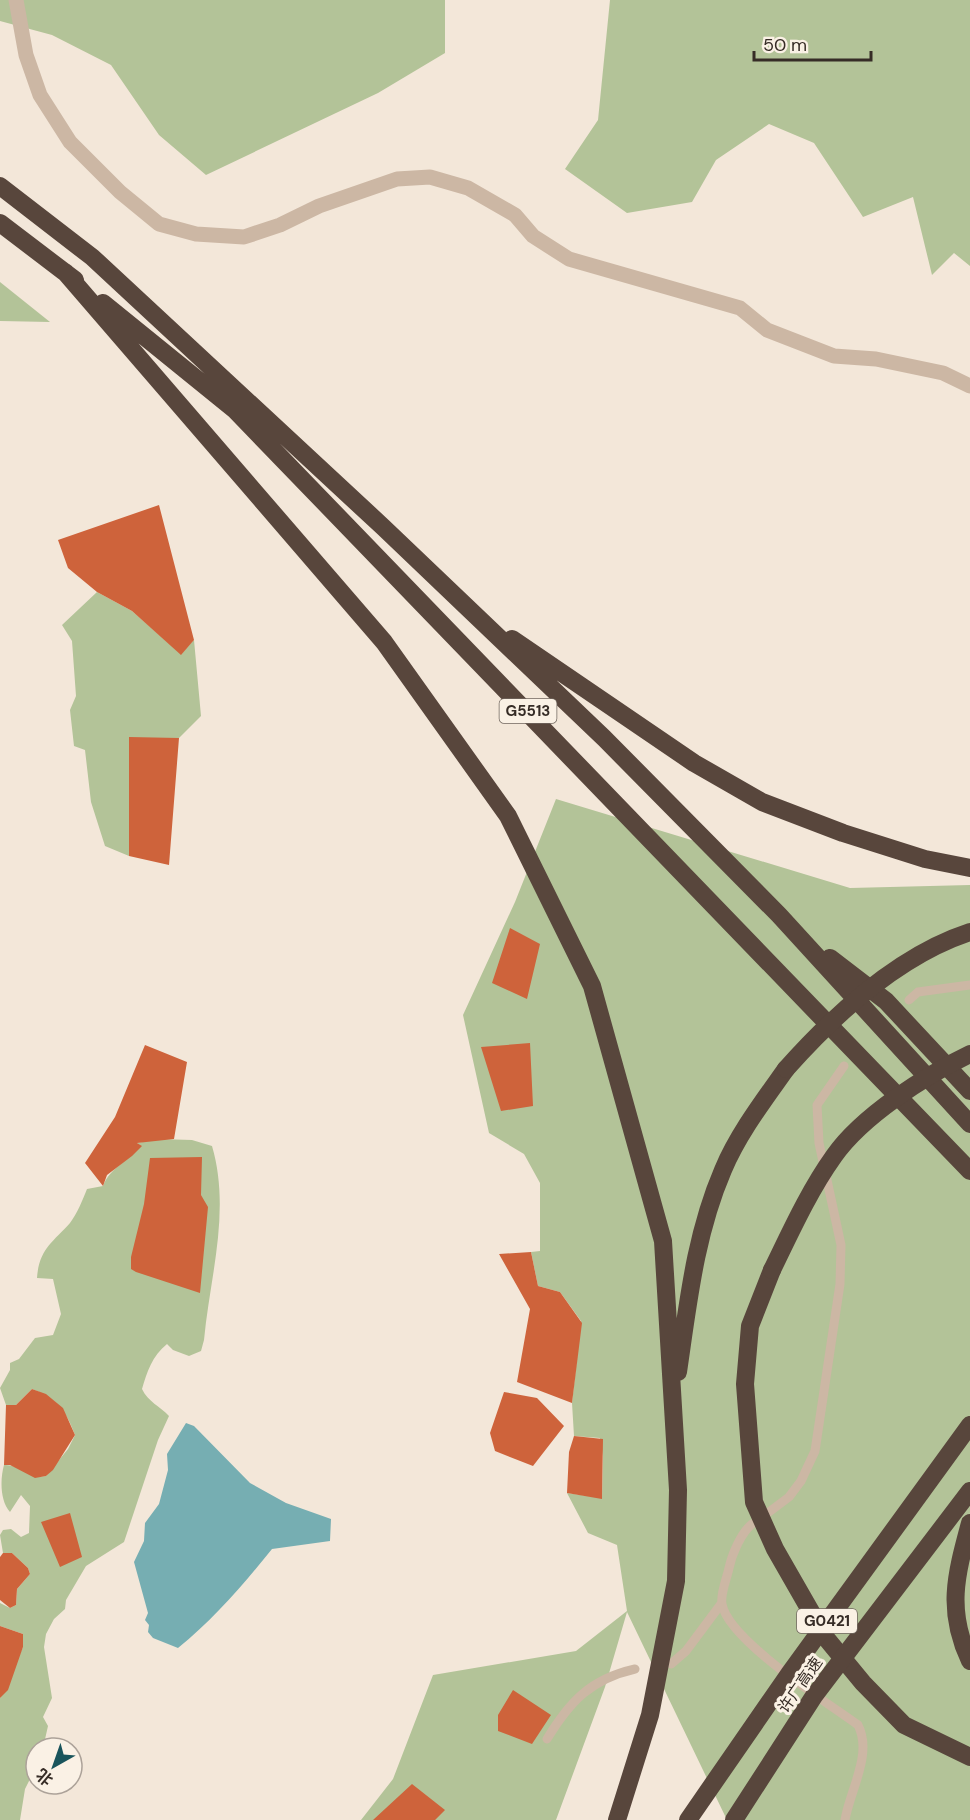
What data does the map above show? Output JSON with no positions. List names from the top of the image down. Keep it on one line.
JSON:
{"streets":{"highway":["G5513","G0421","许广高速"]},"scale_bar":"50 m","north":"bottom left"}
